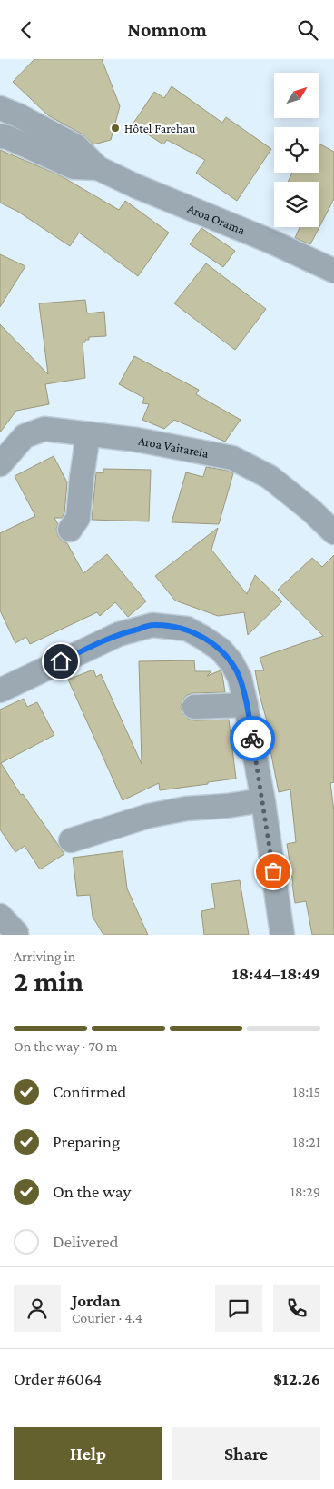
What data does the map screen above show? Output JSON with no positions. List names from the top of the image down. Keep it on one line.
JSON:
{"streets":{"street":["Aroa Orama","Aroa Vaitareia"]},"places":["Hôtel Farehau"],"north":"top right","page":{"header":"Nomnom","heading":["2 min","Arriving in","18:44–18:49"],"panel":["Jordan","Courier · 4.4","Order #6064","$12.26"],"bar":"On the way · 70 m","list":[["Confirmed","18:15"],["Preparing","18:21"],["On the way","18:29"],"Delivered"],"buttons":["Help","Share"]}}
